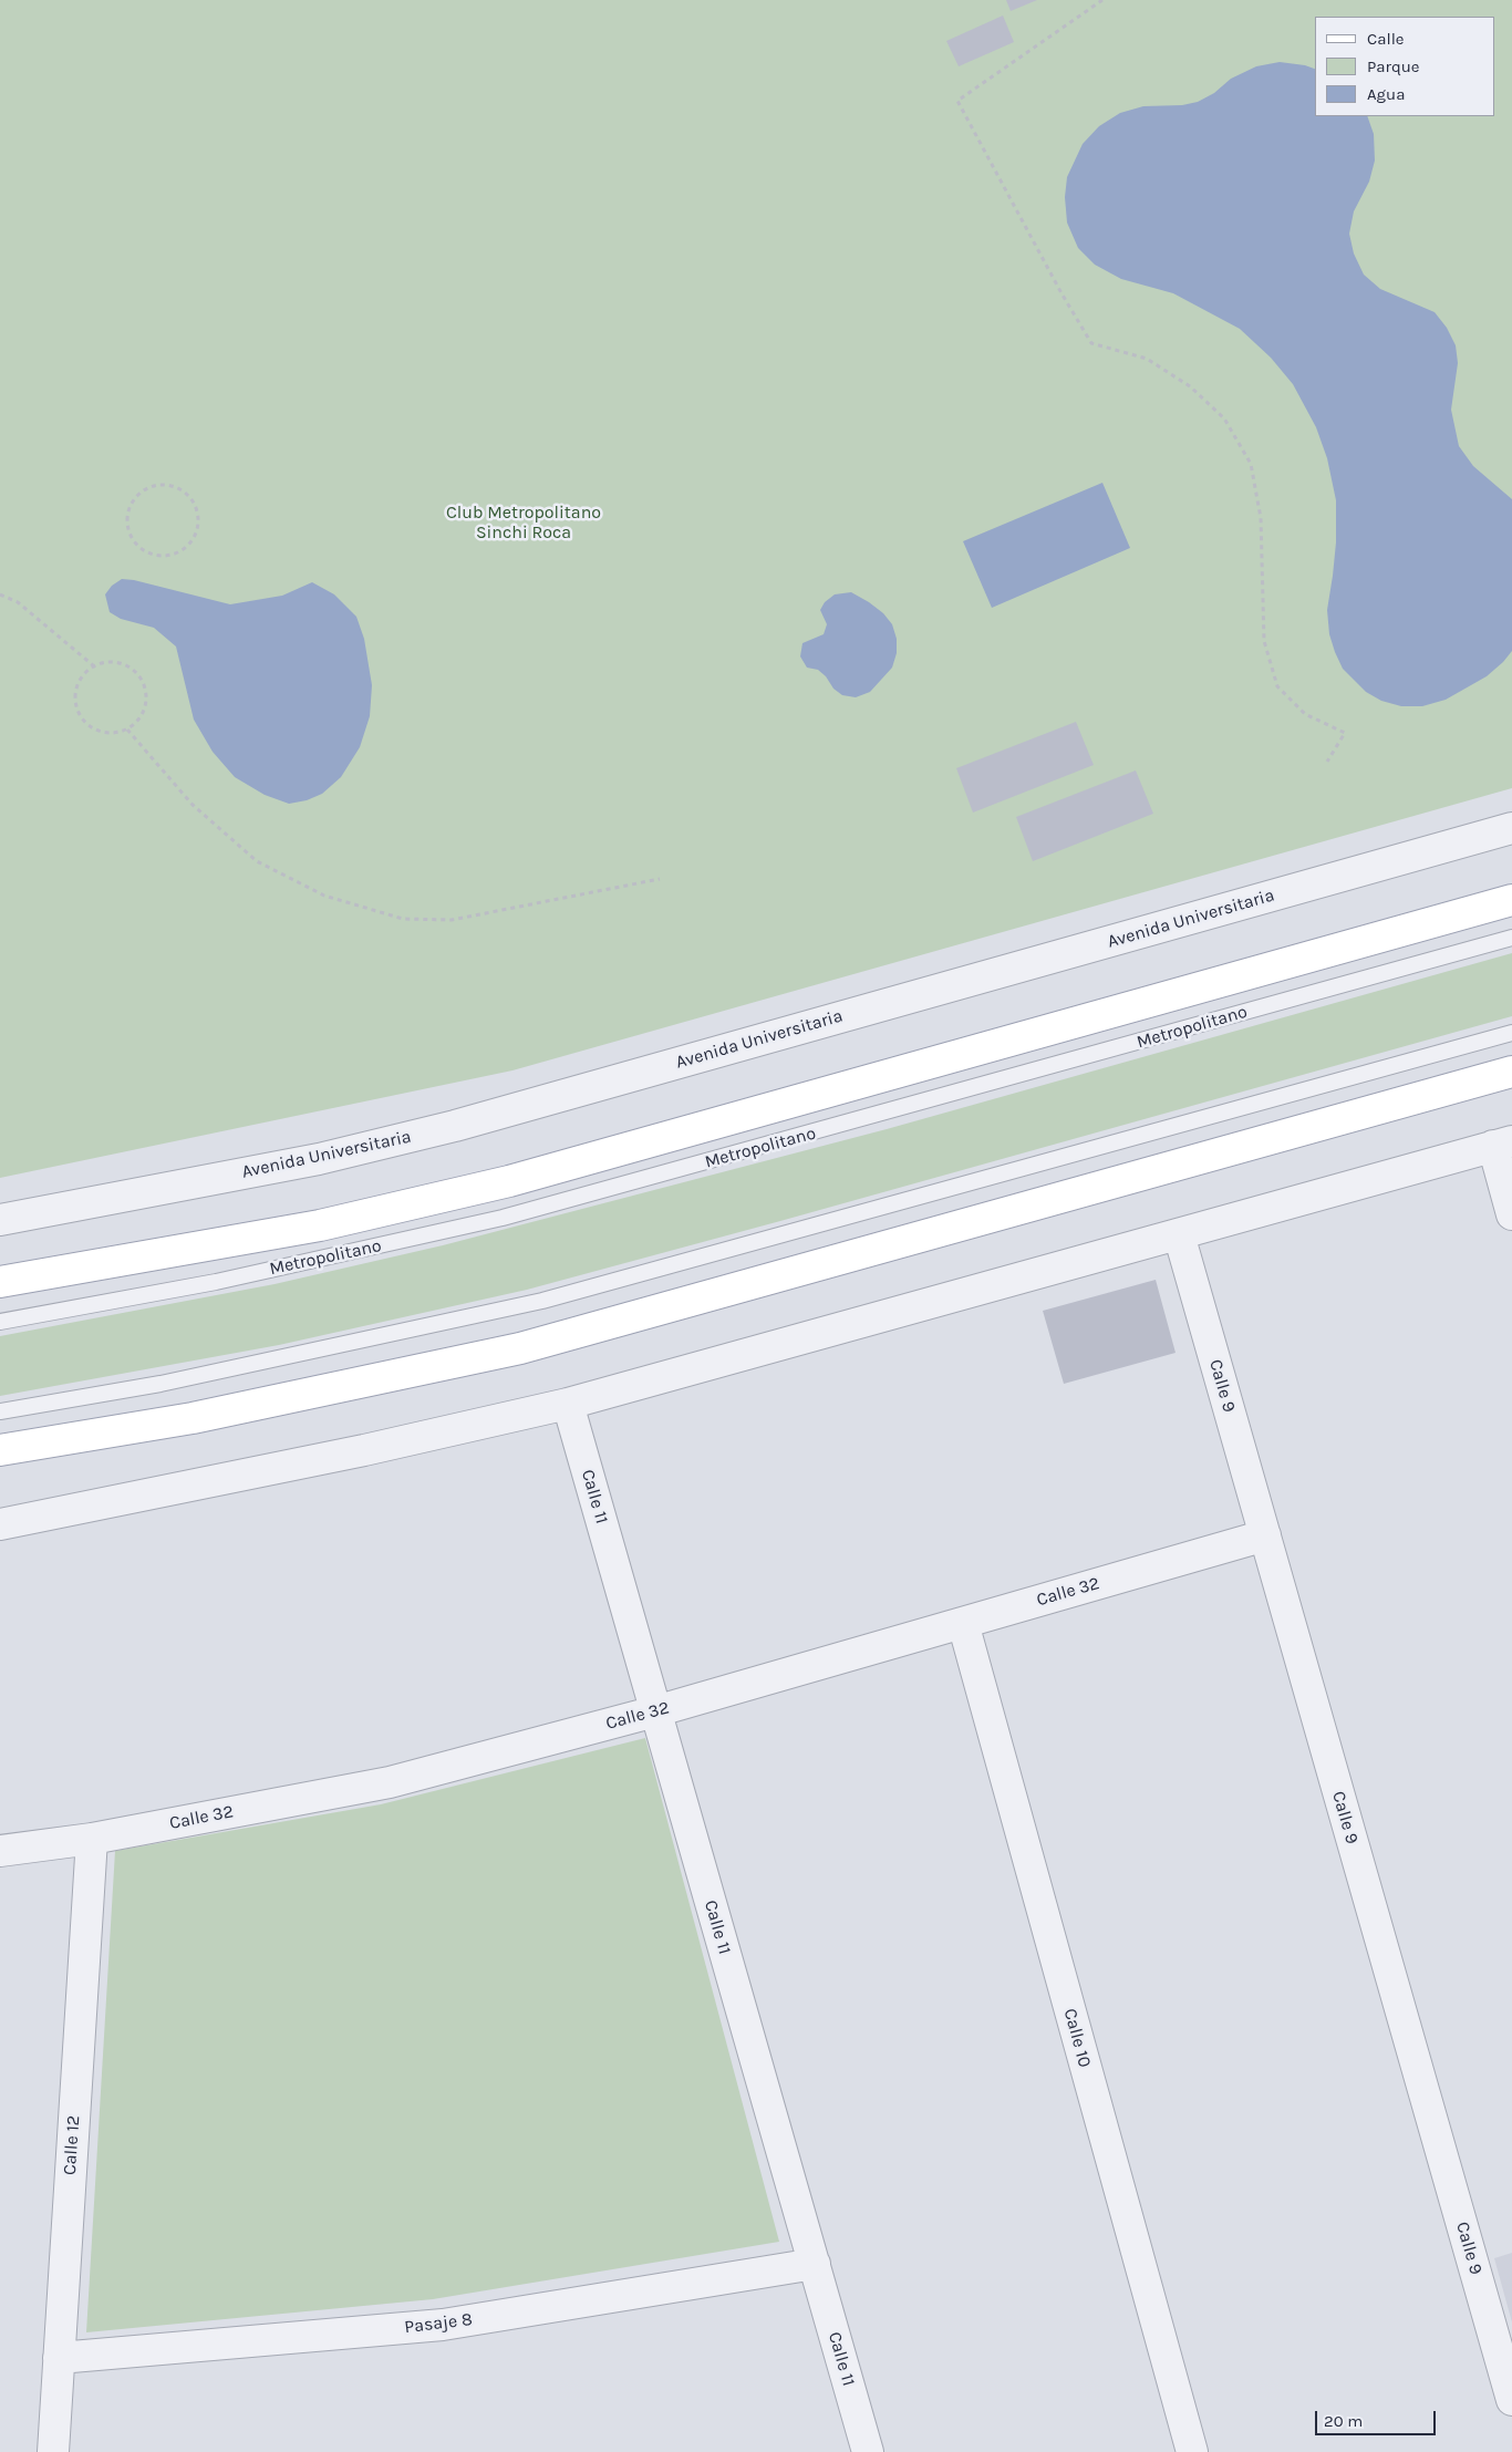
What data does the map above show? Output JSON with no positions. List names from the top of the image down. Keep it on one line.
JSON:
{"streets":{"street":["Avenida Universitaria","Calle 9","Calle 11","Calle 32","Calle 10","Calle 12","Pasaje 8"],"lane":["Metropolitano"]},"crossings":[["Calle 9","Calle 32"],["Calle 11","Calle 32"],["Calle 11","Pasaje 8"],["Calle 32","Calle 10"],["Calle 32","Calle 12"],["Calle 12","Pasaje 8"]],"parks":["Club Metropolitano Sinchi Roca"],"legend":["Calle","Parque","Agua"],"scale_bar":"20 m"}
